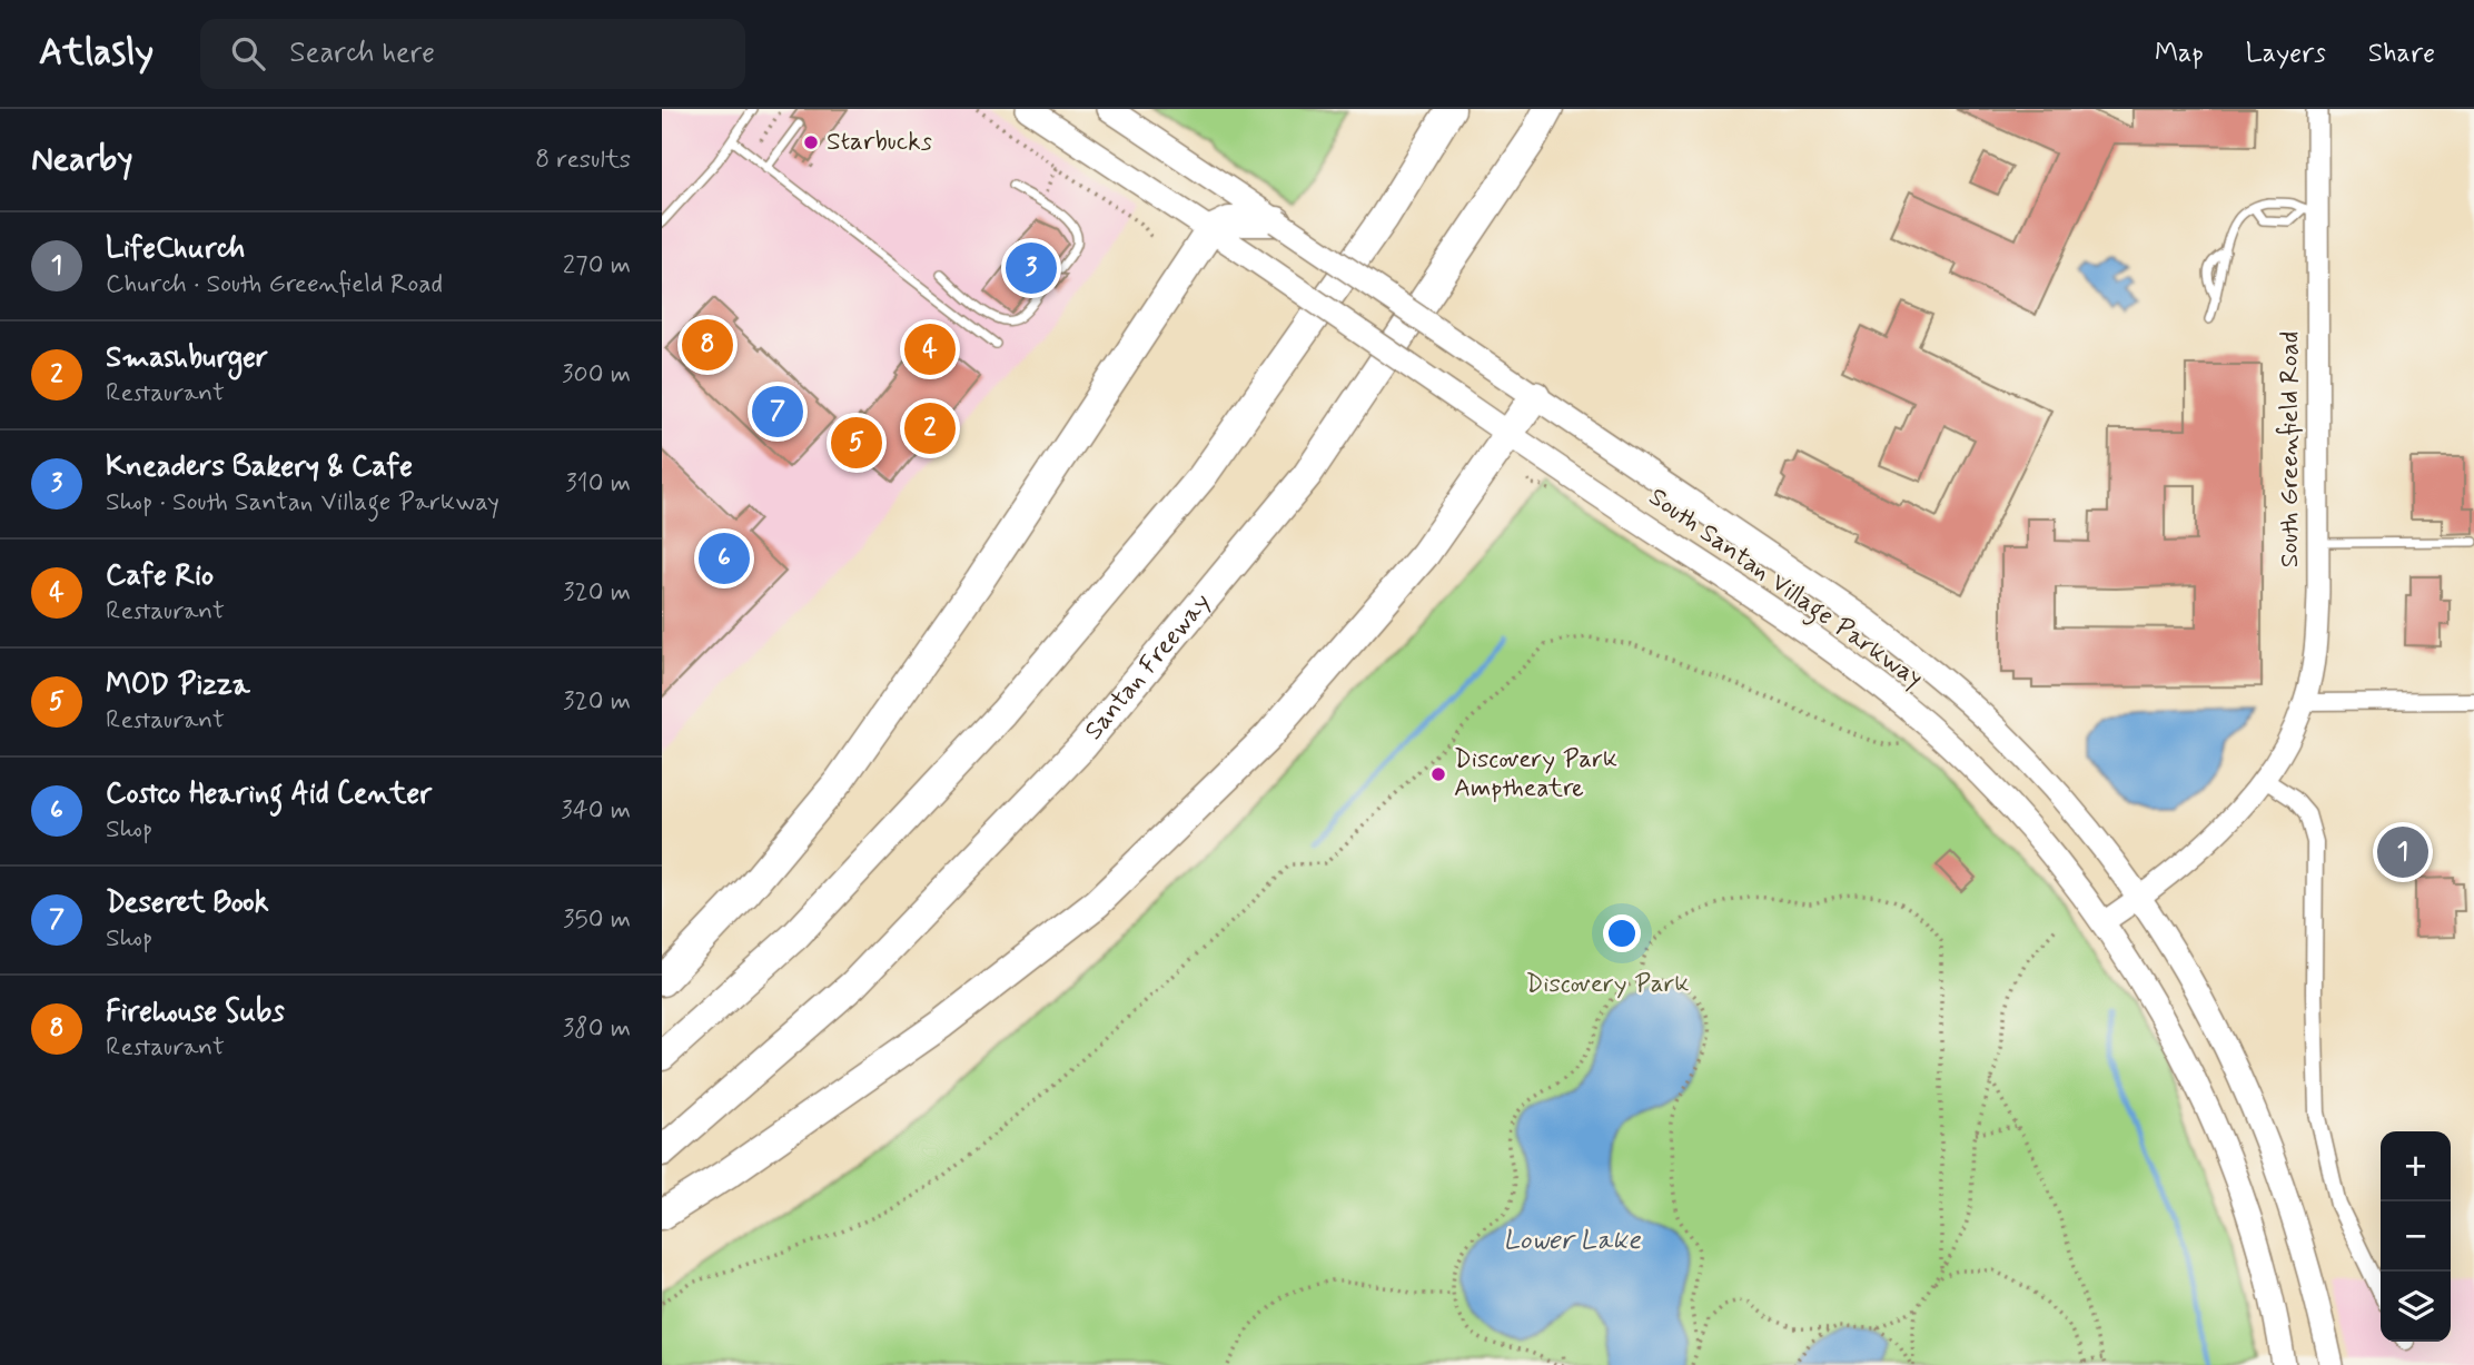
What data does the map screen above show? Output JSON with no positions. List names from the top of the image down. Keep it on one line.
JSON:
{"streets":{"highway":["Santan Freeway"],"main road":["South Santan Village Parkway"],"street":["South Greenfield Road"]},"crossings":[["South Greenfield Road","South Santan Village Parkway"]],"water":["Lower Lake"],"parks":["Discovery Park"],"places":["Starbucks","Discovery Park Amptheatre"],"page":{"header":"Atlasly","search":"Search here","nav":["Map","Layers","Share"],"heading":["Nearby","8 results"],"list":[{"mark":"1","name":"LifeChurch","note":"Church · South Greenfield Road","value":"270 m"},{"mark":"2","name":"Smashburger","note":"Restaurant","value":"300 m"},{"mark":"3","name":"Kneaders Bakery & Cafe","note":"Shop · South Santan Village Parkway","value":"310 m"},{"mark":"4","name":"Cafe Rio","note":"Restaurant","value":"320 m"},{"mark":"5","name":"MOD Pizza","note":"Restaurant","value":"320 m"},{"mark":"6","name":"Costco Hearing Aid Center","note":"Shop","value":"340 m"},{"mark":"7","name":"Deseret Book","note":"Shop","value":"350 m"},{"mark":"8","name":"Firehouse Subs","note":"Restaurant","value":"380 m"}],"pins":["3","8","4","7","2","5","6","1"],"map_buttons":["+","−"]}}
